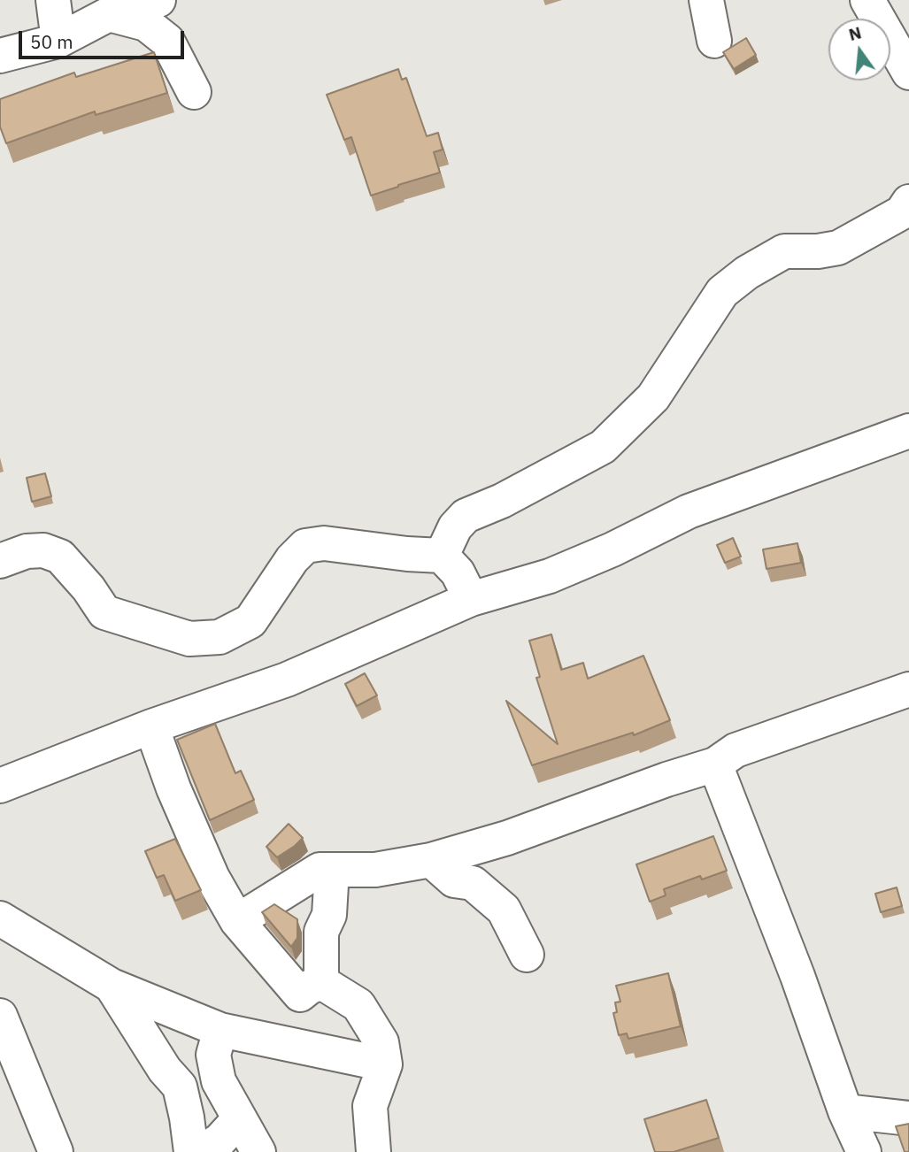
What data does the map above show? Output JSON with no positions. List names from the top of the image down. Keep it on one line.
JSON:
{"scale_bar":"50 m","north":"top"}
